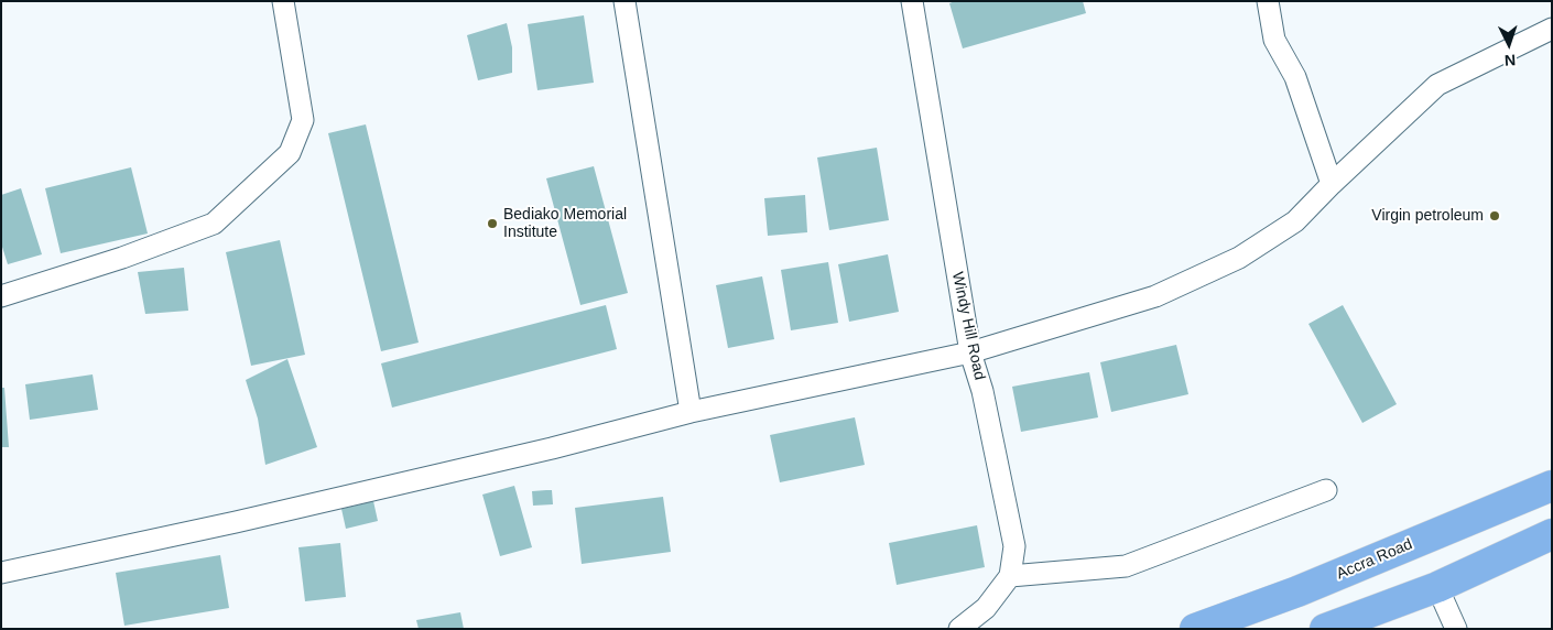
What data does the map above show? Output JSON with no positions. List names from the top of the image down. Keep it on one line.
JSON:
{"streets":{"highway":["Accra Road"],"street":["Windy Hill Road"]},"places":["Virgin petroleum","Bediako Memorial Institute"],"north":"bottom"}
